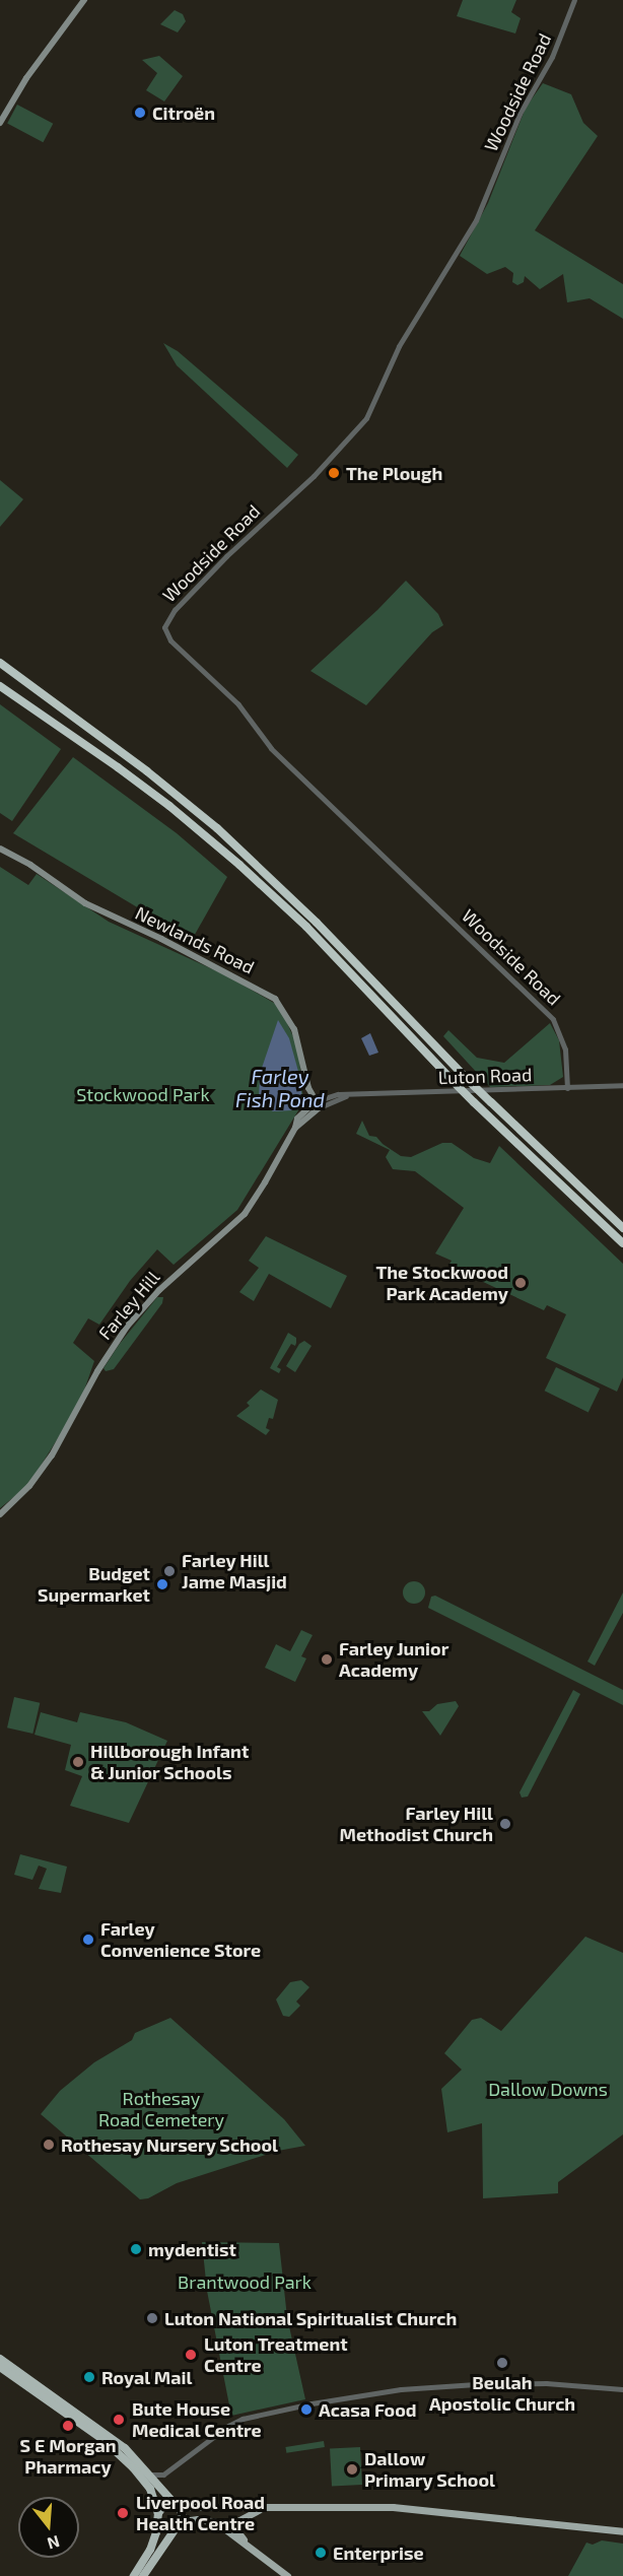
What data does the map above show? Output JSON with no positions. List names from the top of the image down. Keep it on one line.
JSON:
{"streets":{"main road":["Newlands Road","Farley Hill"],"street":["Woodside Road","Luton Road"]},"crossings":[["Woodside Road","Luton Road"],["Newlands Road","Luton Road"],["Newlands Road","Farley Hill"],["Luton Road","Farley Hill"]],"water":["Farley Fish Pond"],"parks":["Stockwood Park","Dallow Downs","Rothesay Road Cemetery","Brantwood Park"],"places":["Citroën","The Plough","The Stockwood Park Academy","Farley Hill Jame Masjid","Budget Supermarket","Farley Junior Academy","Hillborough Infant & Junior Schools","Farley Hill Methodist Church","Farley Convenience Store","Rothesay Nursery School","mydentist","Luton National Spiritualist Church","Luton Treatment Centre","Beulah Apostolic Church","Royal Mail","Acasa Food","Bute House Medical Centre","S E Morgan Pharmacy","Dallow Primary School","Liverpool Road Health Centre","Enterprise"],"north":"bottom"}
